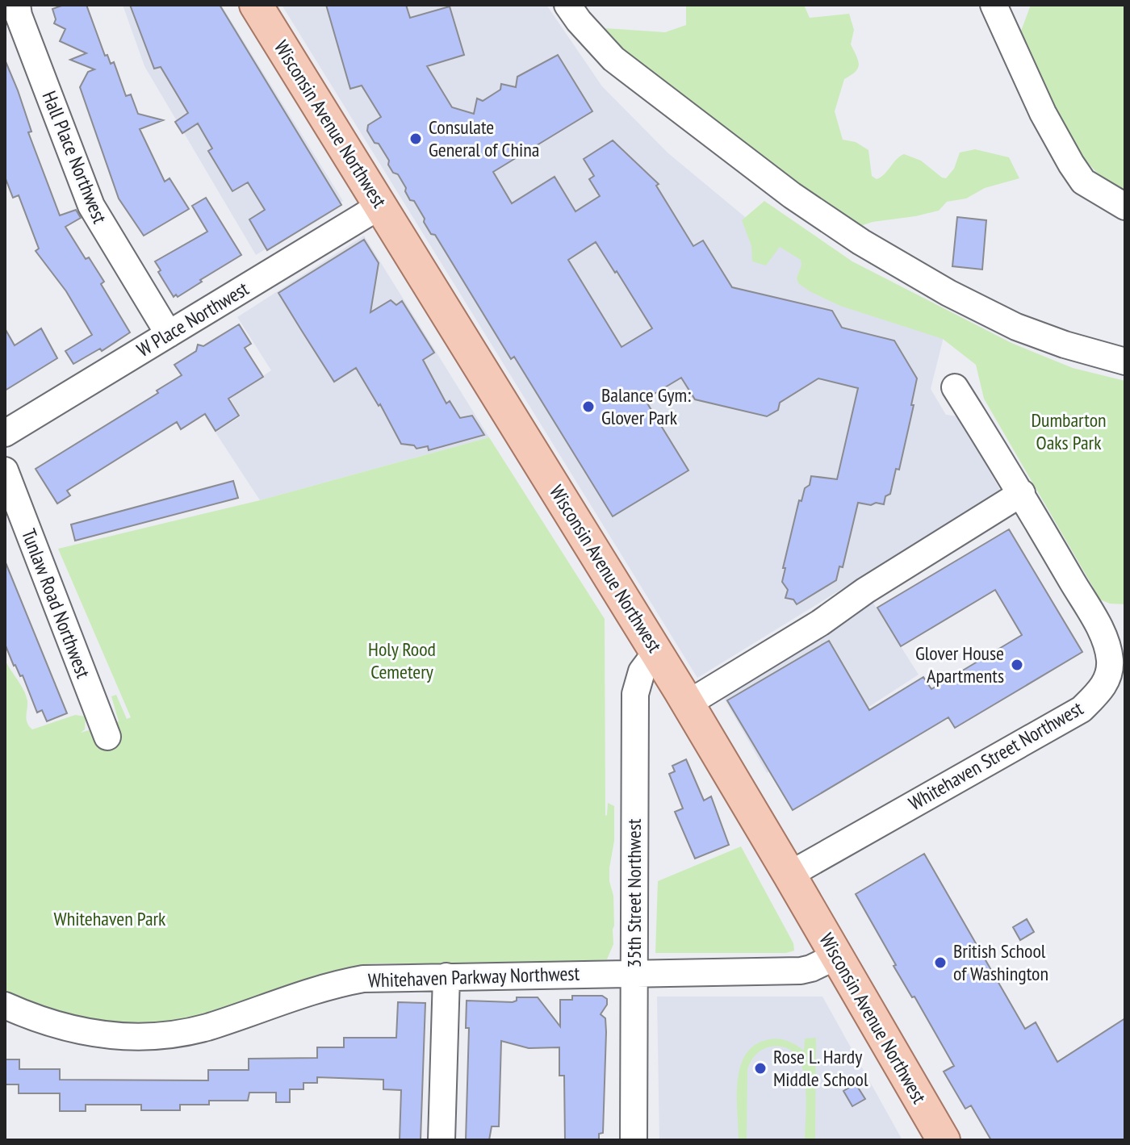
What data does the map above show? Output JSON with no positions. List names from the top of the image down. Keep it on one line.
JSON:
{"streets":{"main road":["Wisconsin Avenue Northwest"],"street":["Hall Place Northwest","W Place Northwest","Tunlaw Road Northwest","Whitehaven Street Northwest","35th Street Northwest","Whitehaven Parkway Northwest"]},"crossings":[["Wisconsin Avenue Northwest","W Place Northwest"],["Wisconsin Avenue Northwest","Whitehaven Street Northwest"],["Wisconsin Avenue Northwest","35th Street Northwest"],["Wisconsin Avenue Northwest","Whitehaven Parkway Northwest"],["Hall Place Northwest","W Place Northwest"],["35th Street Northwest","Whitehaven Parkway Northwest"]],"parks":["Dumbarton Oaks Park","Holy Rood Cemetery","Whitehaven Park"],"places":["Consulate General of China","Balance Gym: Glover Park","Glover House Apartments","British School of Washington","Rose L. Hardy Middle School"]}
